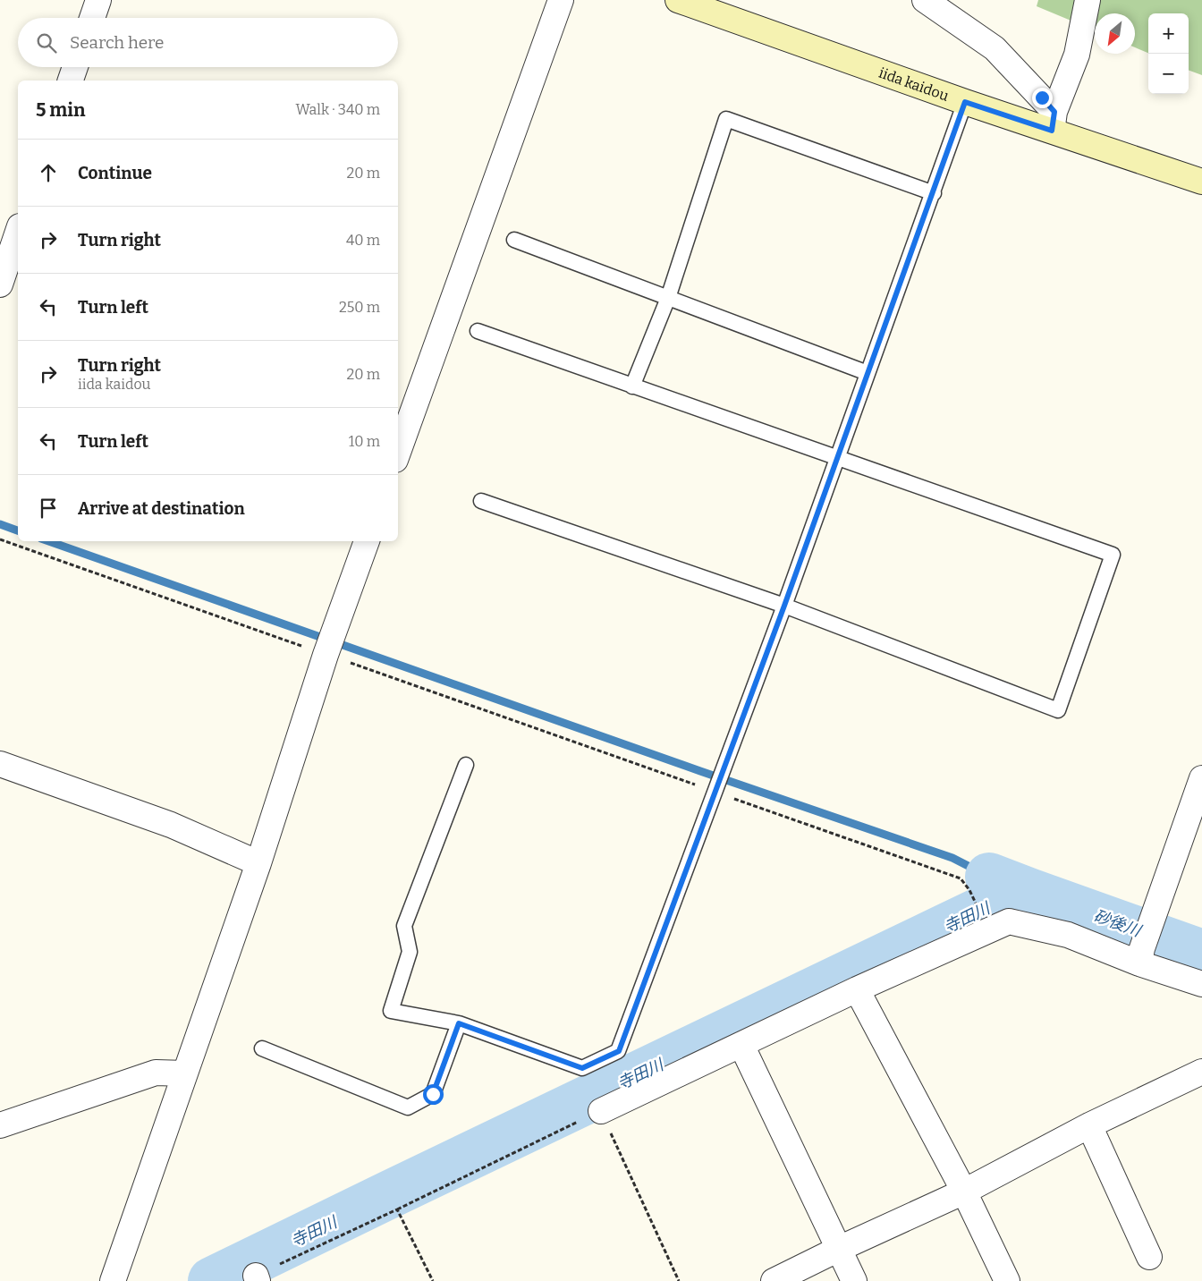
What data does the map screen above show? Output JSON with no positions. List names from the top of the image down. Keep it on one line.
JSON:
{"streets":{"main road":["iida kaidou"]},"water":["寺田川","砂後川"],"north":"bottom left","page":{"map_buttons":["+","−"],"search":"Search here","heading":["5 min","Walk · 340 m"],"list":[["Continue","20 m"],["Turn right","40 m"],["Turn left","250 m"],["Turn right","iida kaidou","20 m"],["Turn left","10 m"],"Arrive at destination"]}}
